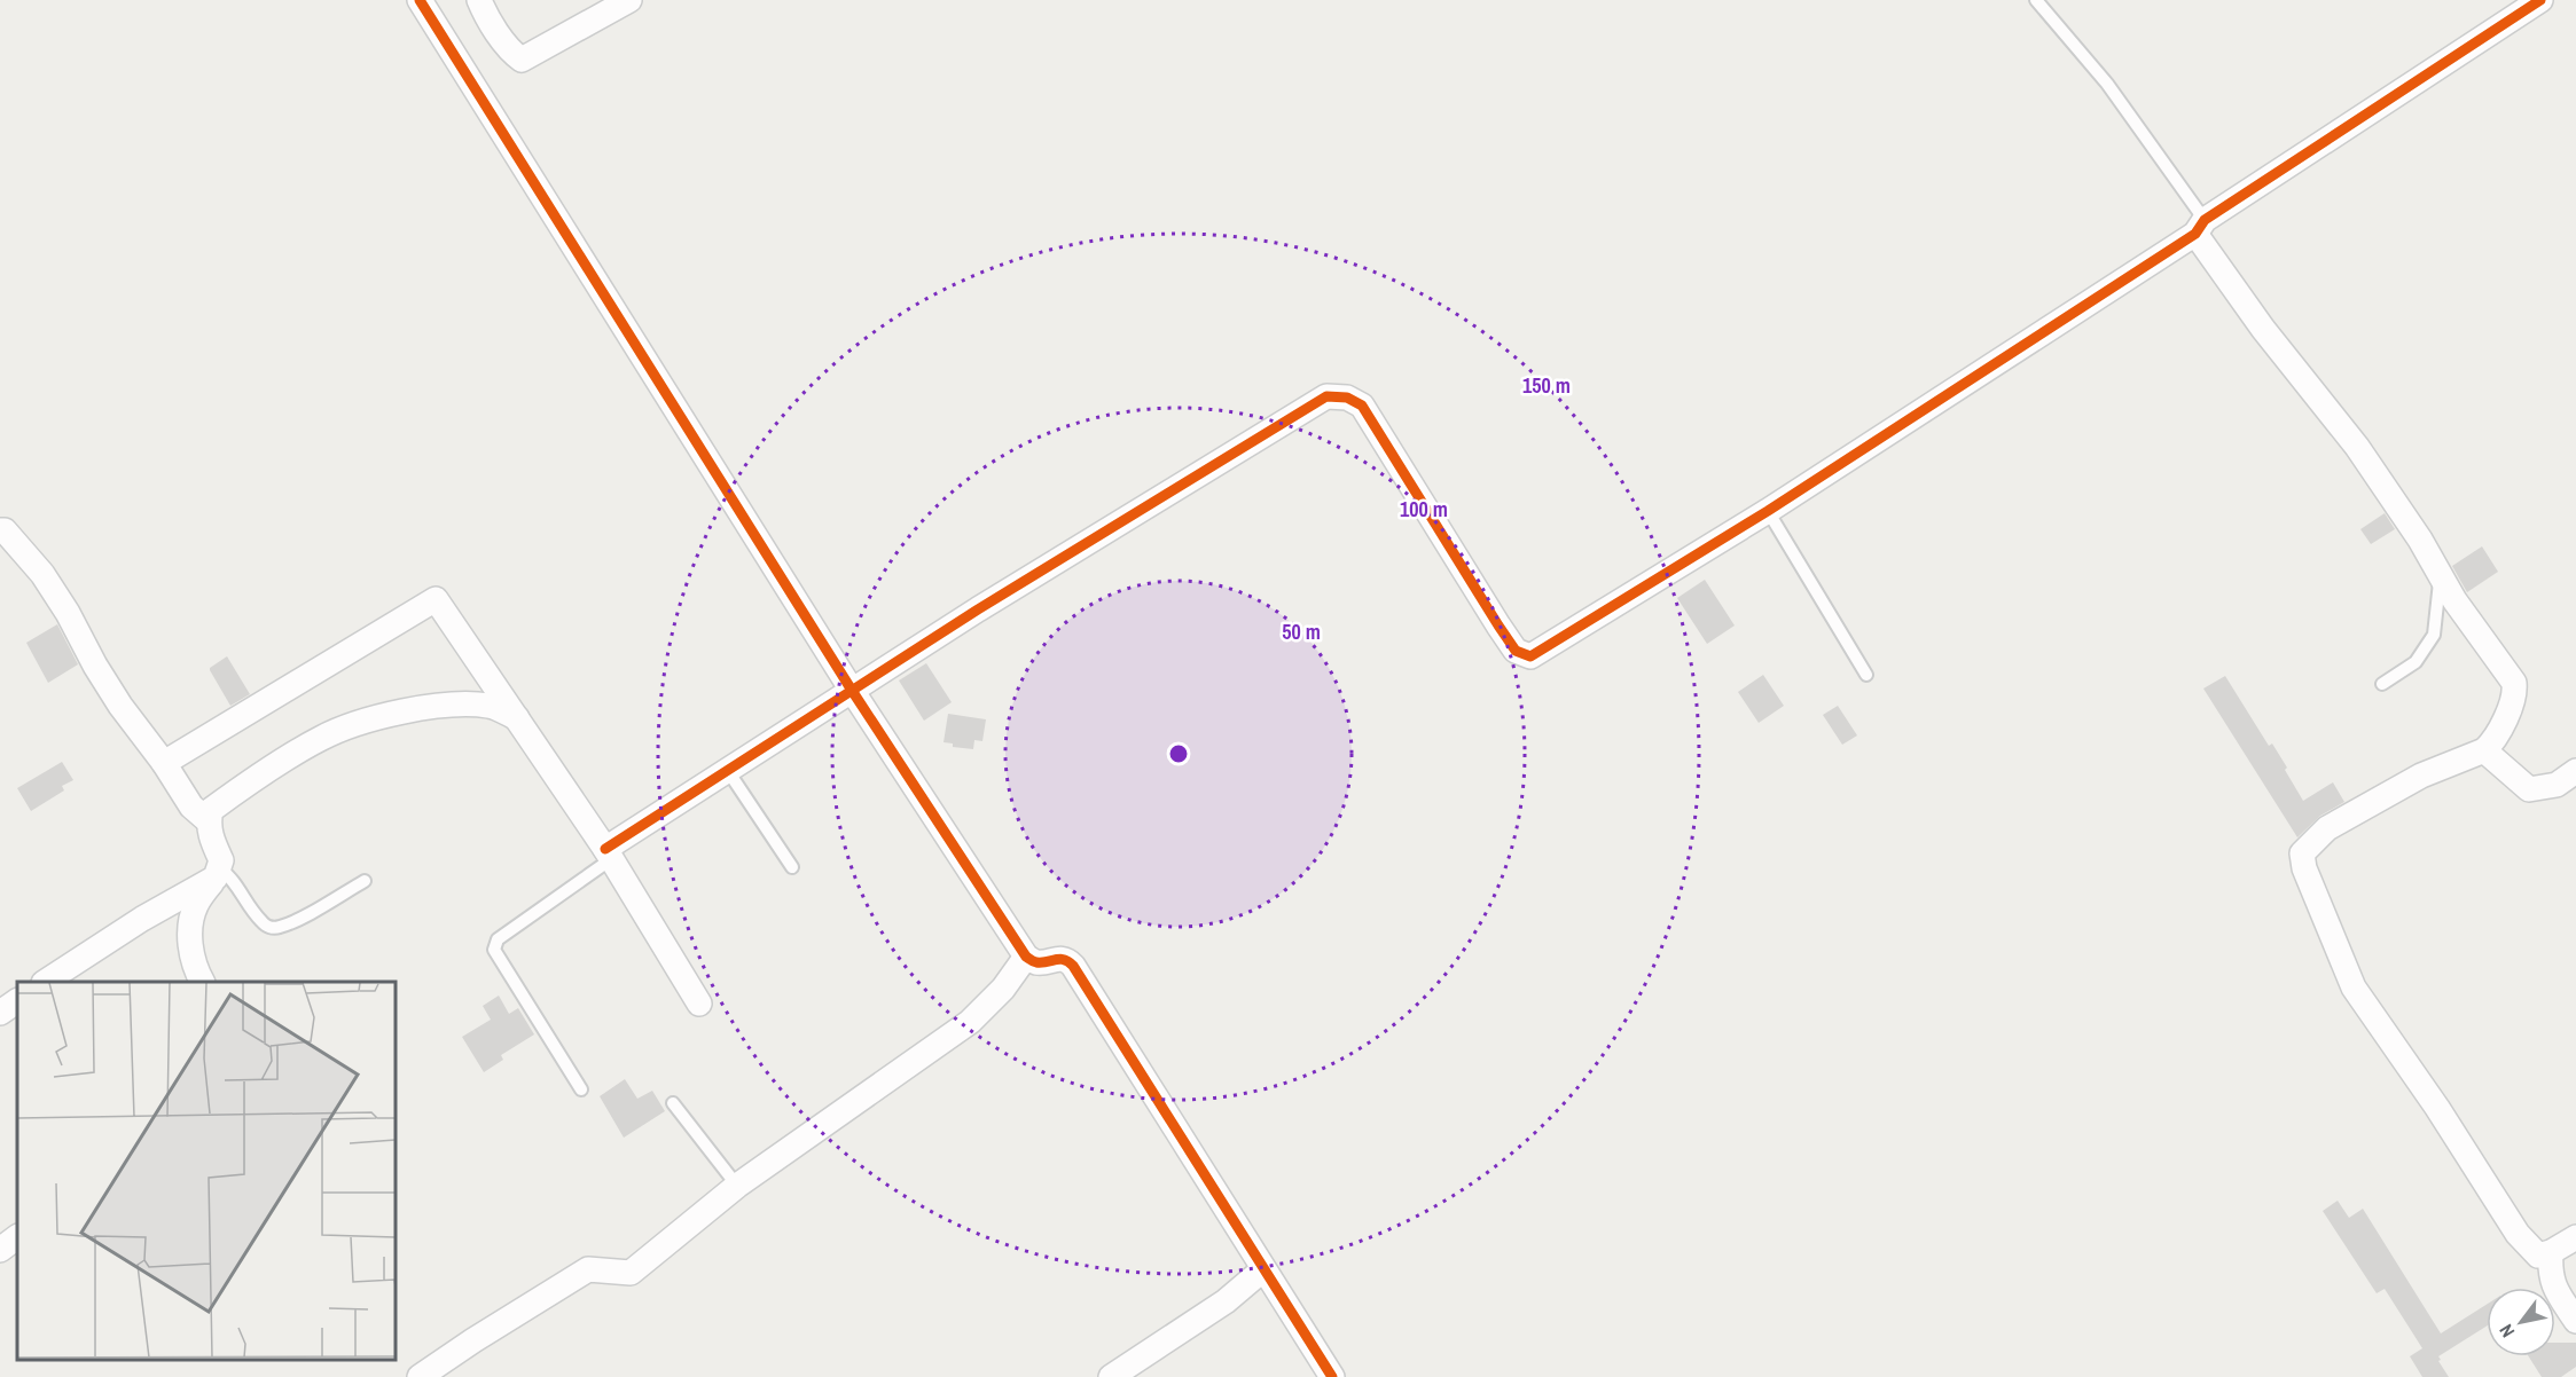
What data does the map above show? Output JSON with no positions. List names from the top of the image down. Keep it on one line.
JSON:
{"north":"bottom left","rings":["150 m","100 m","50 m"]}
